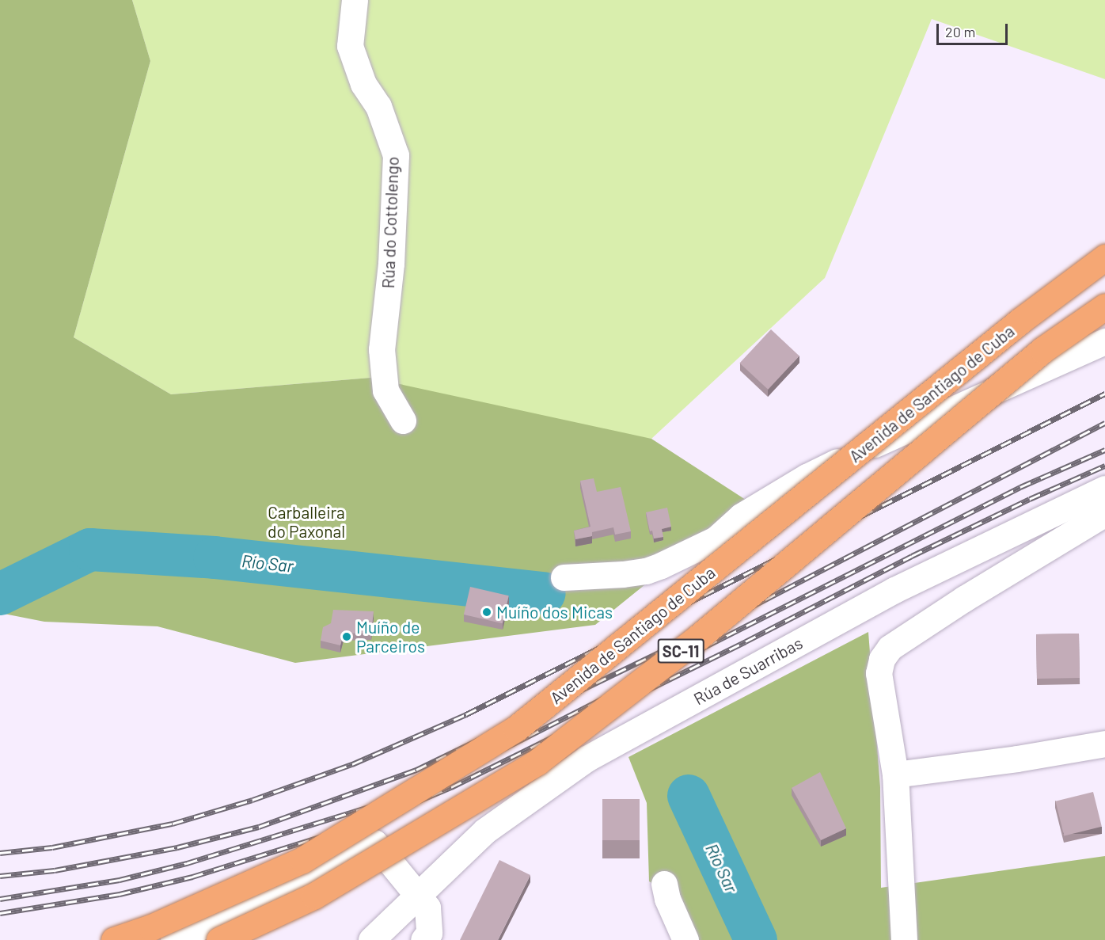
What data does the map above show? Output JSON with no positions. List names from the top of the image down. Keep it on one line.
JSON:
{"streets":{"highway":["Avenida de Santiago de Cuba","SC-11"],"street":["Rúa do Cottolengo","Rúa de Suarribas"]},"water":["Río Sar"],"parks":["Carballeira do Paxonal"],"places":["Muíño dos Micas","Muíño de Parceiros"],"scale_bar":"20 m"}
